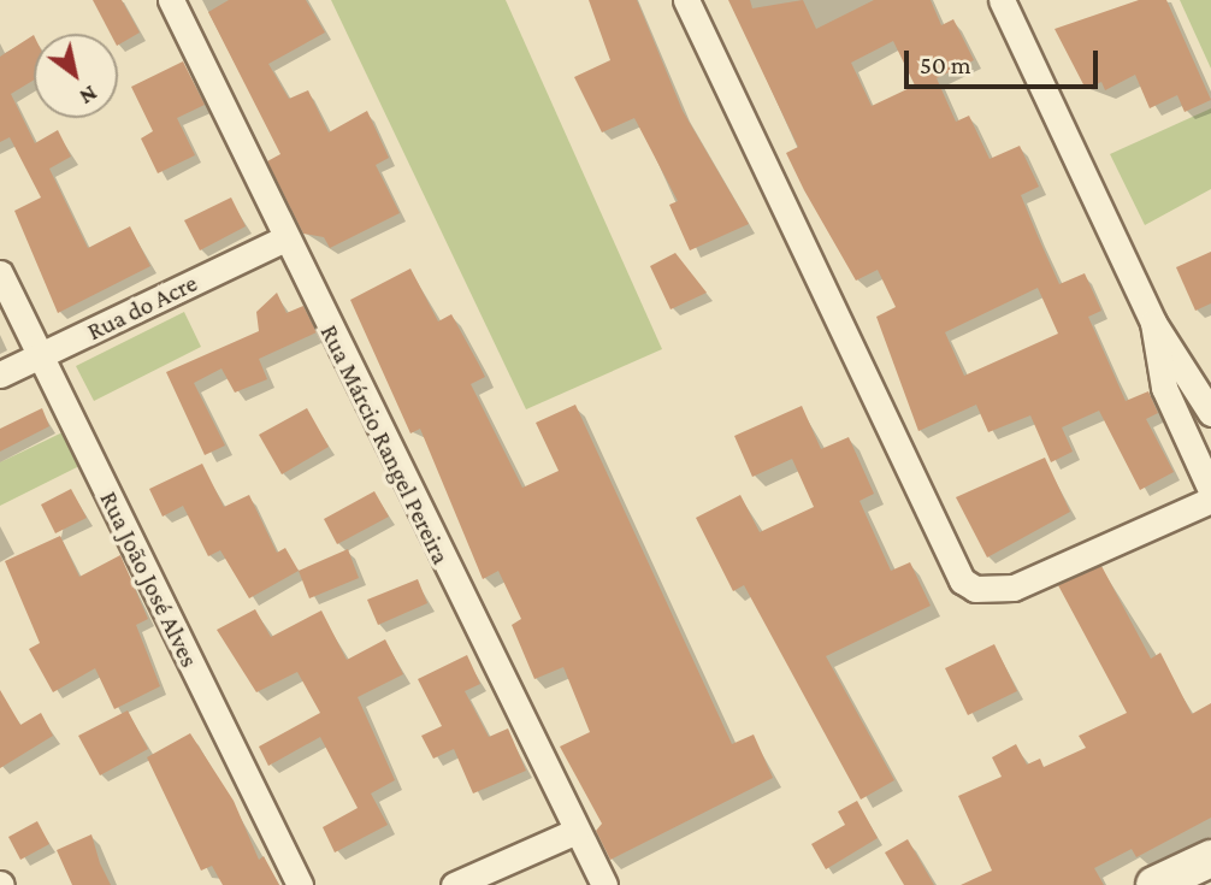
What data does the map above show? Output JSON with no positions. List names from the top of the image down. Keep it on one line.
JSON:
{"streets":{"street":["Rua do Acre","Rua Márcio Rangel Pereira","Rua João José Alves"]},"crossings":[["Rua do Acre","Rua Márcio Rangel Pereira"],["Rua do Acre","Rua João José Alves"]],"scale_bar":"50 m","north":"bottom right"}
